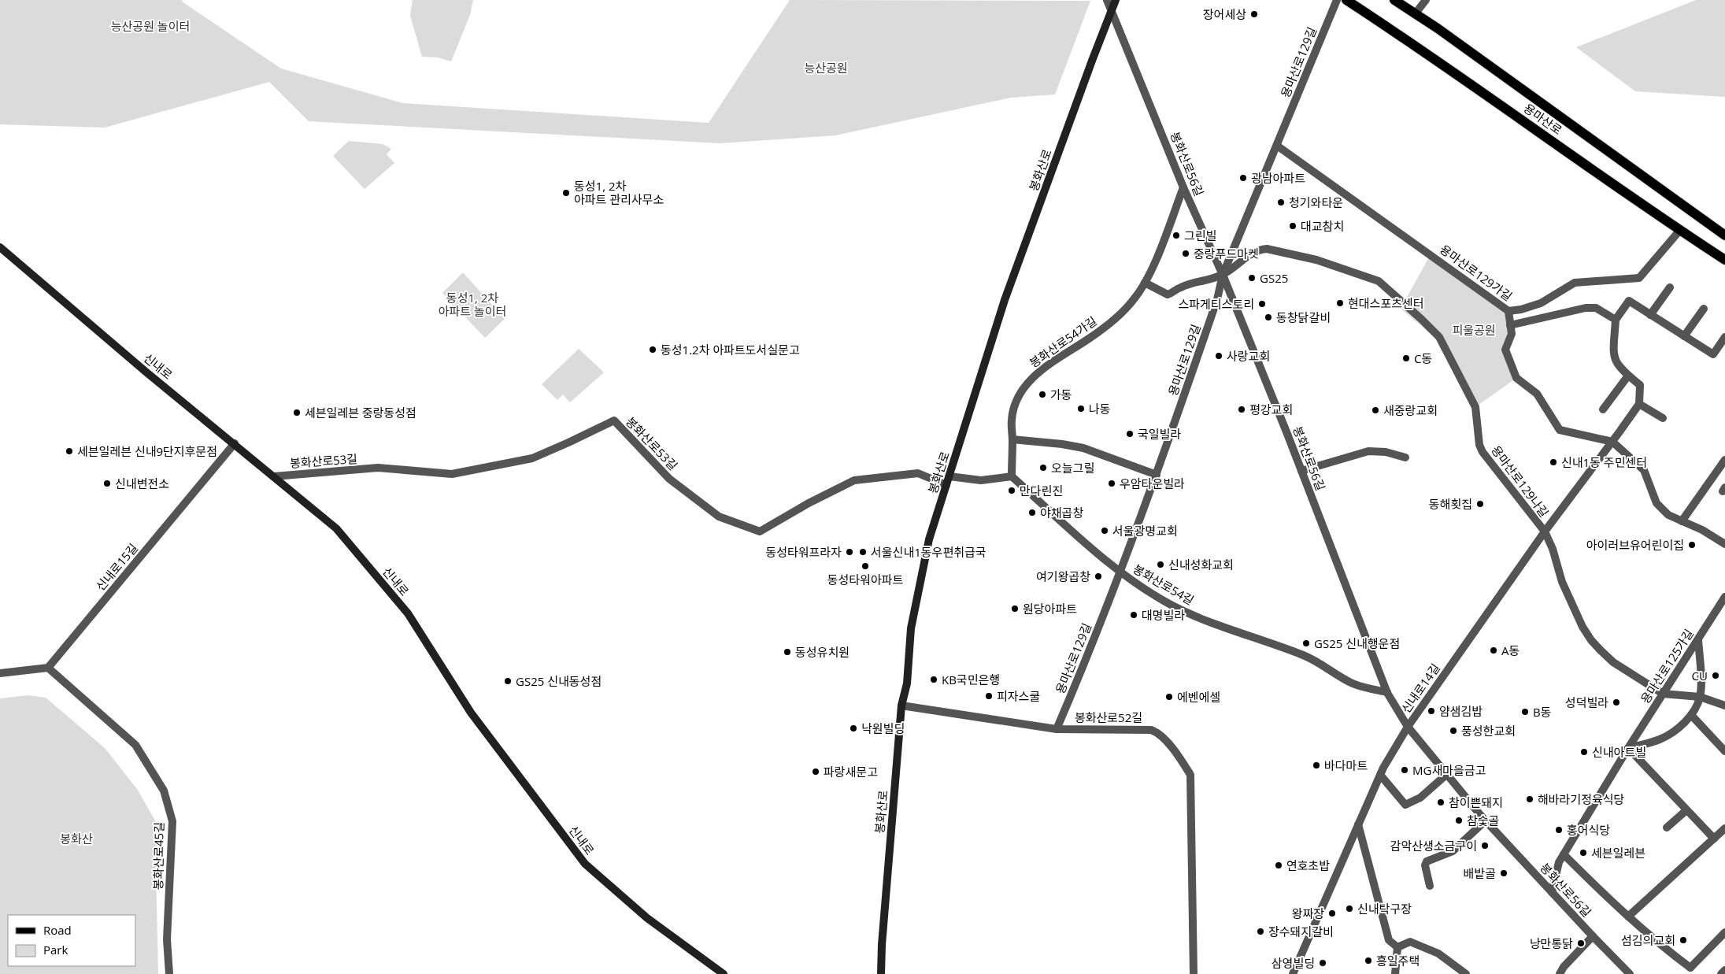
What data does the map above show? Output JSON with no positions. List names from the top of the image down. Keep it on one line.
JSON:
{"streets":{"main road":["용마산로","봉화산로","신내로"],"street":["용마산로129길","봉화산로56길","용마산로129가길","봉화산로54가길","봉화산로53길","용마산로129나길","신내로15길","봉화산로54길","용마산로125가길","신내로14길","봉화산로52길","봉화산로45길"]},"crossings":[["용마산로129길","봉화산로56길"],["용마산로129길","용마산로129가길"],["용마산로129길","용마산로129나길"],["용마산로129길","봉화산로54길"],["용마산로129길","봉화산로52길"],["봉화산로56길","봉화산로"],["봉화산로56길","봉화산로54가길"],["봉화산로56길","용마산로129나길"],["봉화산로56길","봉화산로54길"],["봉화산로56길","용마산로125가길"],["봉화산로56길","신내로14길"],["봉화산로","봉화산로53길"],["봉화산로","봉화산로52길"],["용마산로129가길","신내로14길"],["봉화산로54가길","봉화산로54길"],["신내로","봉화산로53길"],["신내로","신내로15길"],["용마산로129나길","용마산로125가길"],["용마산로129나길","신내로14길"],["신내로15길","봉화산로45길"]],"parks":["능산공원 놀이터","능산공원","동성1, 2차 아파트 놀이터","피울공원","봉화산"],"places":["장어세상","광남아파트","동성1, 2차 아파트 관리사무소","청기와타운","대교참치","그린빌","중랑푸드마켓","GS25","현대스포츠센터","스파게티스토리","동창닭갈비","동성1.2차 아파트도서실문고","사랑교회","C동","가동","나동","평강교회","새중랑교회","세븐일레븐 중랑동성점","국일빌라","세븐일레븐 신내9단지후문점","신내1동 주민센터","오늘그릴","신내변전소","우암타운빌라","만다린진","동해횟집","야채곱창","서울광명교회","아이러브유어린이집","동성타워프라자","서울신내1동우편취급국","신내성화교회","동성타워아파트","여기왕곱창","원당아파트","대명빌라","GS25 신내행운점","A동","동성유치원","CU","KB국민은행","GS25 신내동성점","피자스쿨","에벤에셀","성덕빌라","얌샘김밥","B동","낙원빌딩","풍성한교회","신내아트빌","바다마트","MG새마을금고","파랑새문고","해바라기정육식당","참이쁜돼지","참숯골","홍어식당","감악산생소금구이","세븐일레븐","연호초밥","배밭골","신내탁구장","왕짜장","장수돼지갈비","섬김의교회","낭만통닭","흥일주택","삼영빌딩"],"legend":["Road","Park"]}
